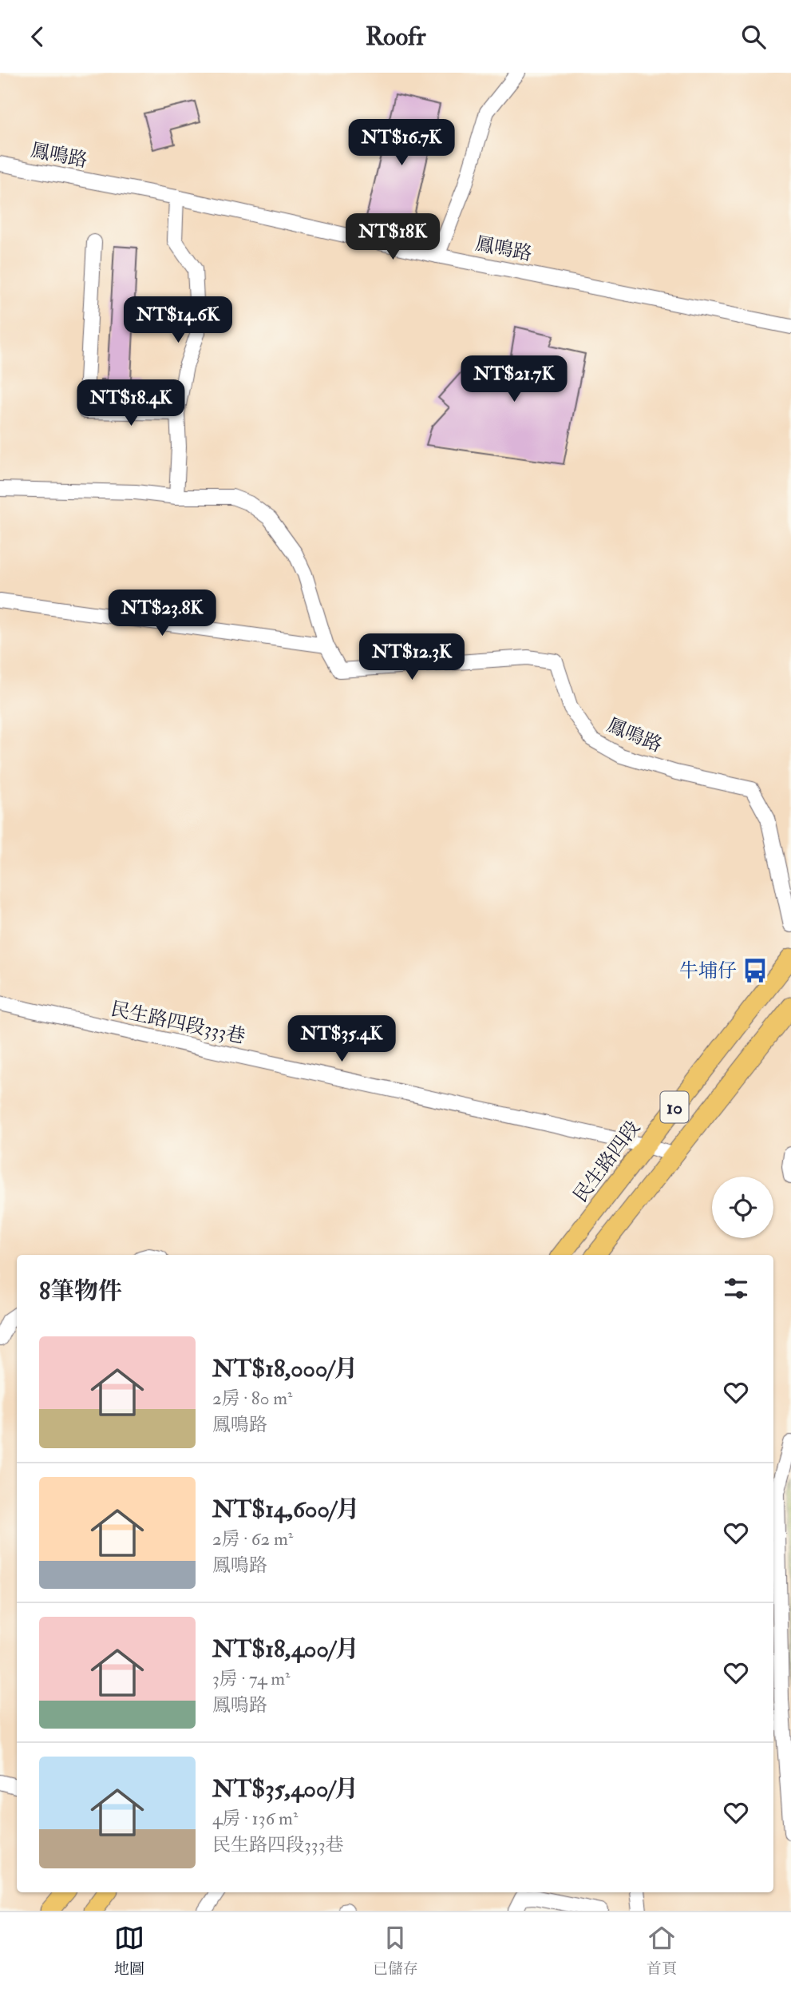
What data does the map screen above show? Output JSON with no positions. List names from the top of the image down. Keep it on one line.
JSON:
{"streets":{"main road":["10","民生路四段"],"street":["鳳鳴路","民生路四段333巷"]},"crossings":[["民生路四段333巷","10"],["民生路四段333巷","民生路四段"]],"places":{"bus stop":["牛埔仔"]},"page":{"header":"Roofr","price":["NT$16.7K","NT$18K","NT$14.6K","NT$21.7K","NT$18.4K","NT$23.8K","NT$12.3K","NT$35.4K"],"heading":"8筆物件","list":[{"name":"NT$18,000/月","note":"2房 · 80 m² · 鳳鳴路"},{"name":"NT$14,600/月","note":"2房 · 62 m² · 鳳鳴路"},{"name":"NT$18,400/月","note":"3房 · 74 m² · 鳳鳴路"},{"name":"NT$35,400/月","note":"4房 · 136 m² · 民生路四段333巷"}],"tabs":["地圖","已儲存","首頁"]}}
